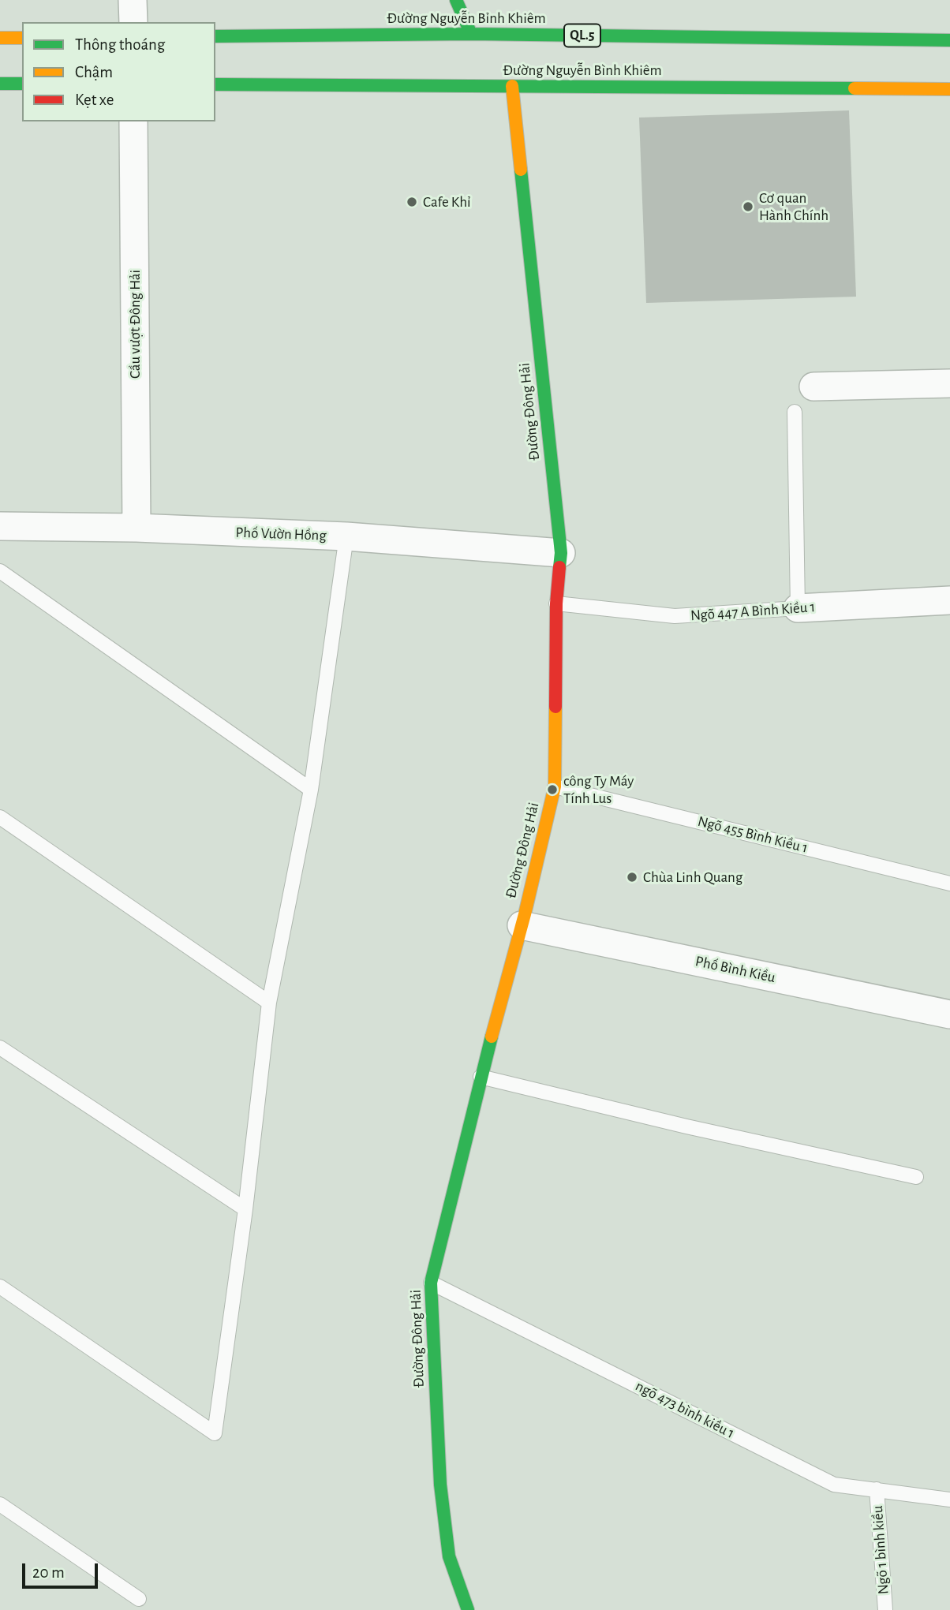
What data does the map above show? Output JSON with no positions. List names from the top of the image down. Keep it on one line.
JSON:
{"streets":{"main road":["Đường Nguyễn Bỉnh Khiêm","QL.5","Đường Nguyễn Bình Khiêm","Đường Đông Hải"],"street":["Cầu vượt Đông Hải","Phố Vườn Hồng","Ngõ 447 A Bình Kiều 1","Phố Bình Kiều"],"lane":["Ngõ 455 Bình Kiều 1","ngõ 473 bình kiều 1","Ngõ 1 bình kiều"]},"crossings":[["Đường Nguyễn Bình Khiêm","Đường Đông Hải"],["Cầu vượt Đông Hải","Phố Vườn Hồng"],["Đường Đông Hải","Phố Vườn Hồng"],["Đường Đông Hải","Ngõ 447 A Bình Kiều 1"],["Đường Đông Hải","Ngõ 455 Bình Kiều 1"],["Đường Đông Hải","Phố Bình Kiều"],["Đường Đông Hải","ngõ 473 bình kiều 1"],["ngõ 473 bình kiều 1","Ngõ 1 bình kiều"]],"places":["Cafe Khỉ","Cơ quan Hành Chính","công Ty Máy Tính Lus","Chùa Linh Quang"],"legend":["Thông thoáng","Chậm","Kẹt xe"],"scale_bar":"20 m"}
